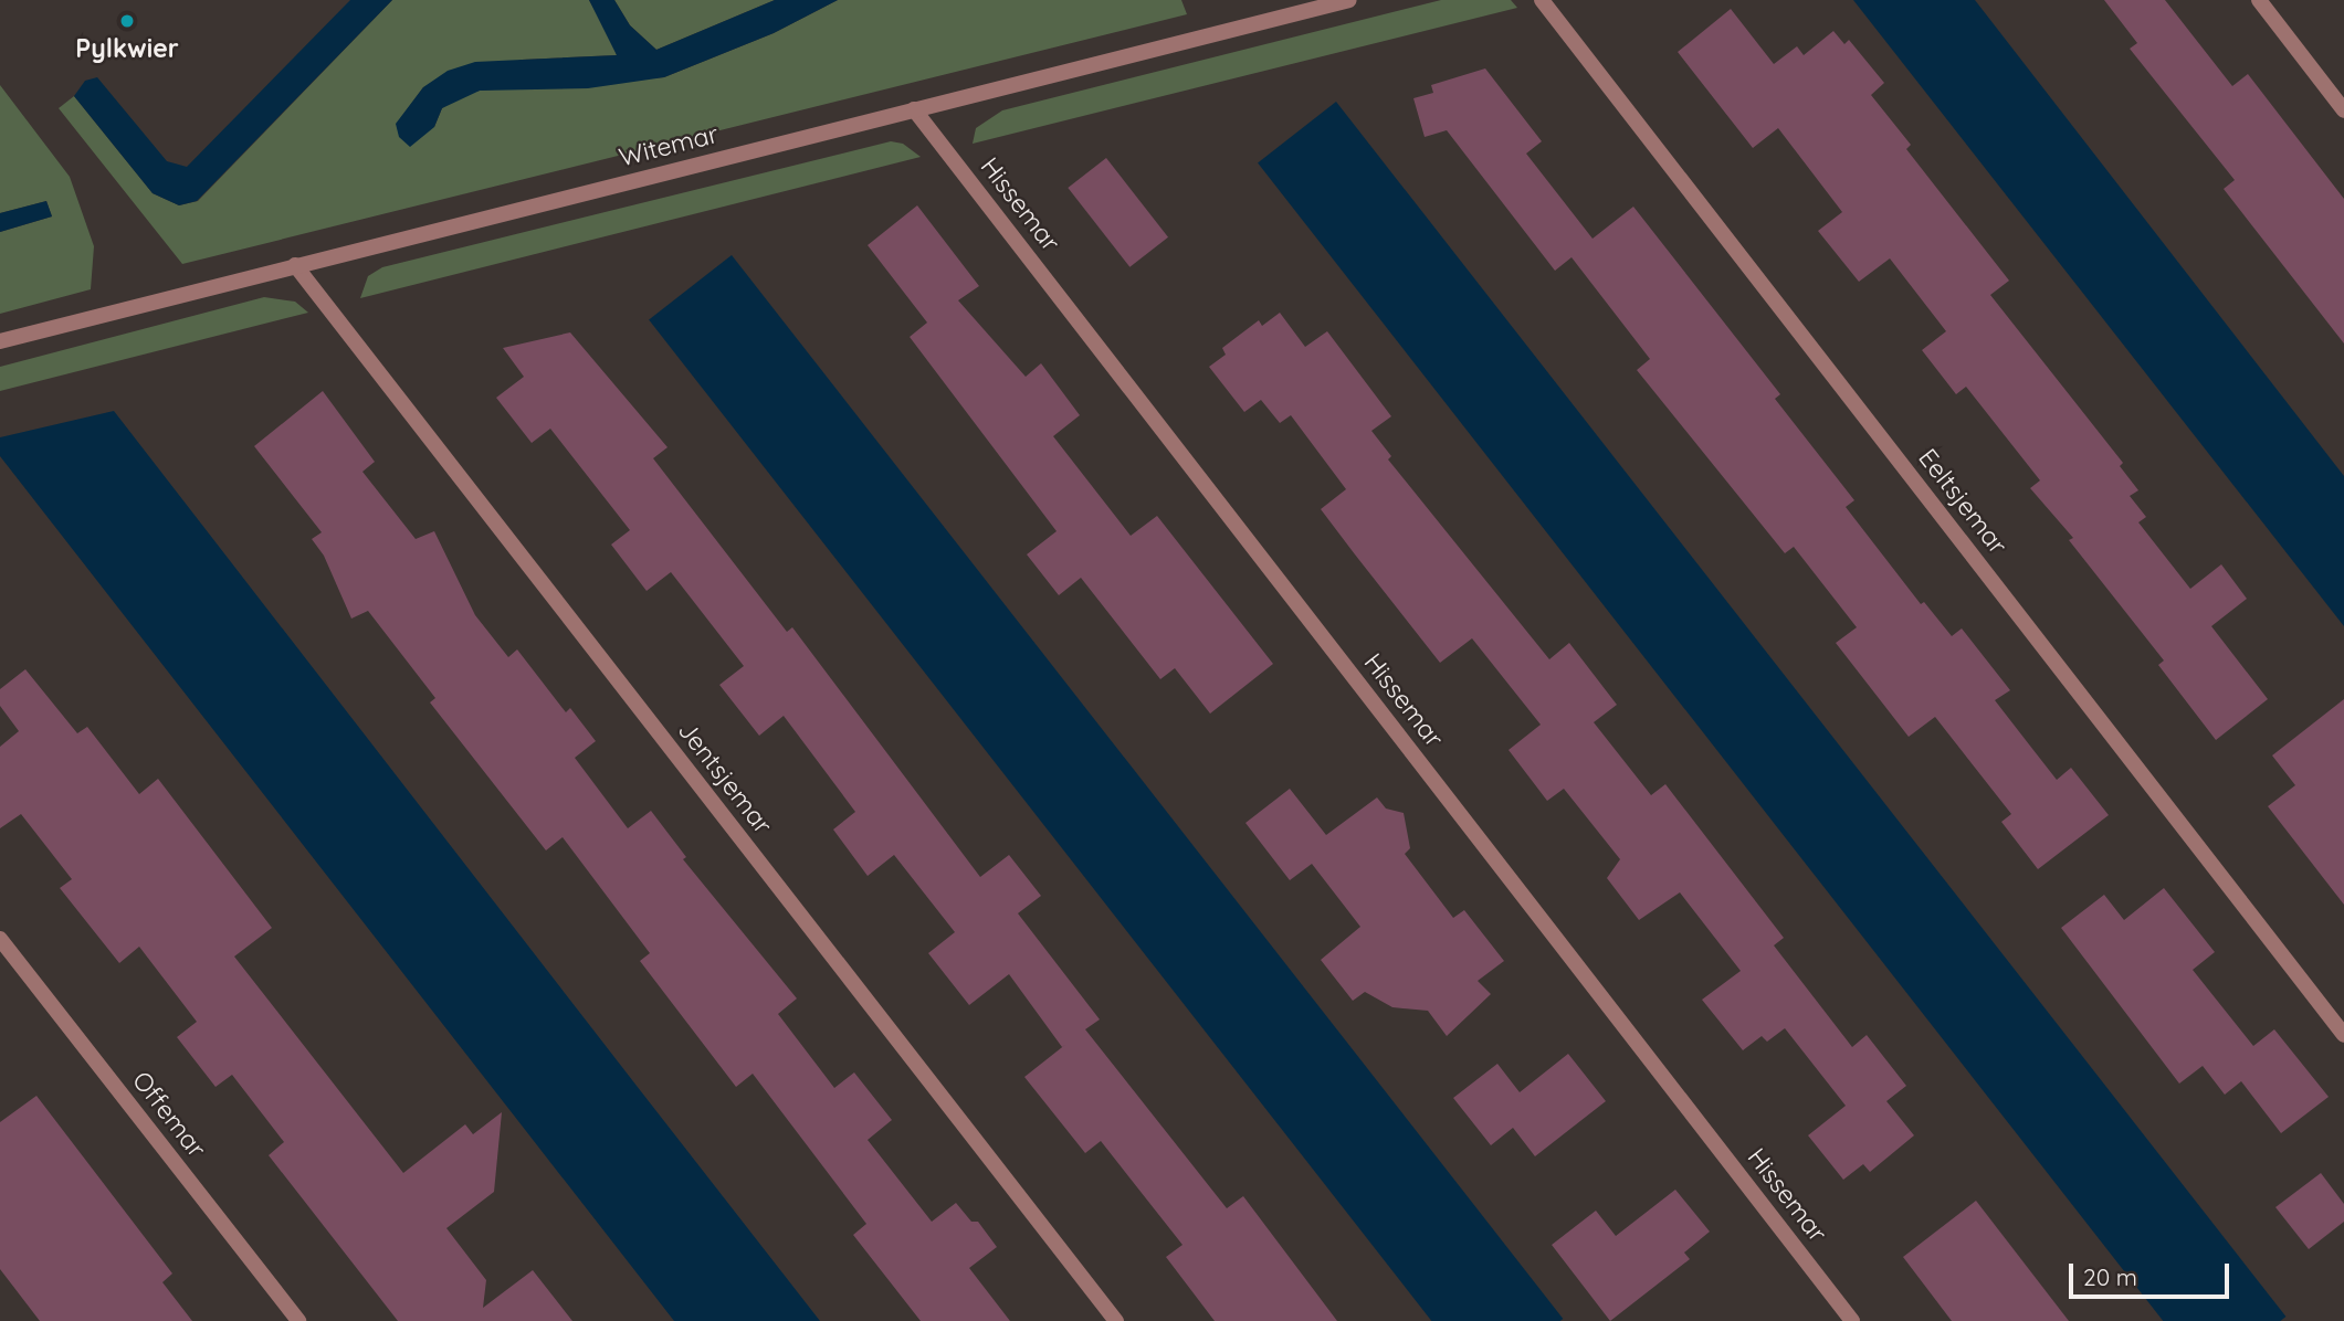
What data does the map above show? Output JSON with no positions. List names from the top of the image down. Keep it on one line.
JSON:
{"streets":{"street":["Witemar","Hissemar","Eeltsjemar","Jentsjemar","Offemar"]},"crossings":[["Witemar","Hissemar"],["Witemar","Jentsjemar"]],"places":["Pylkwier"],"scale_bar":"20 m"}
